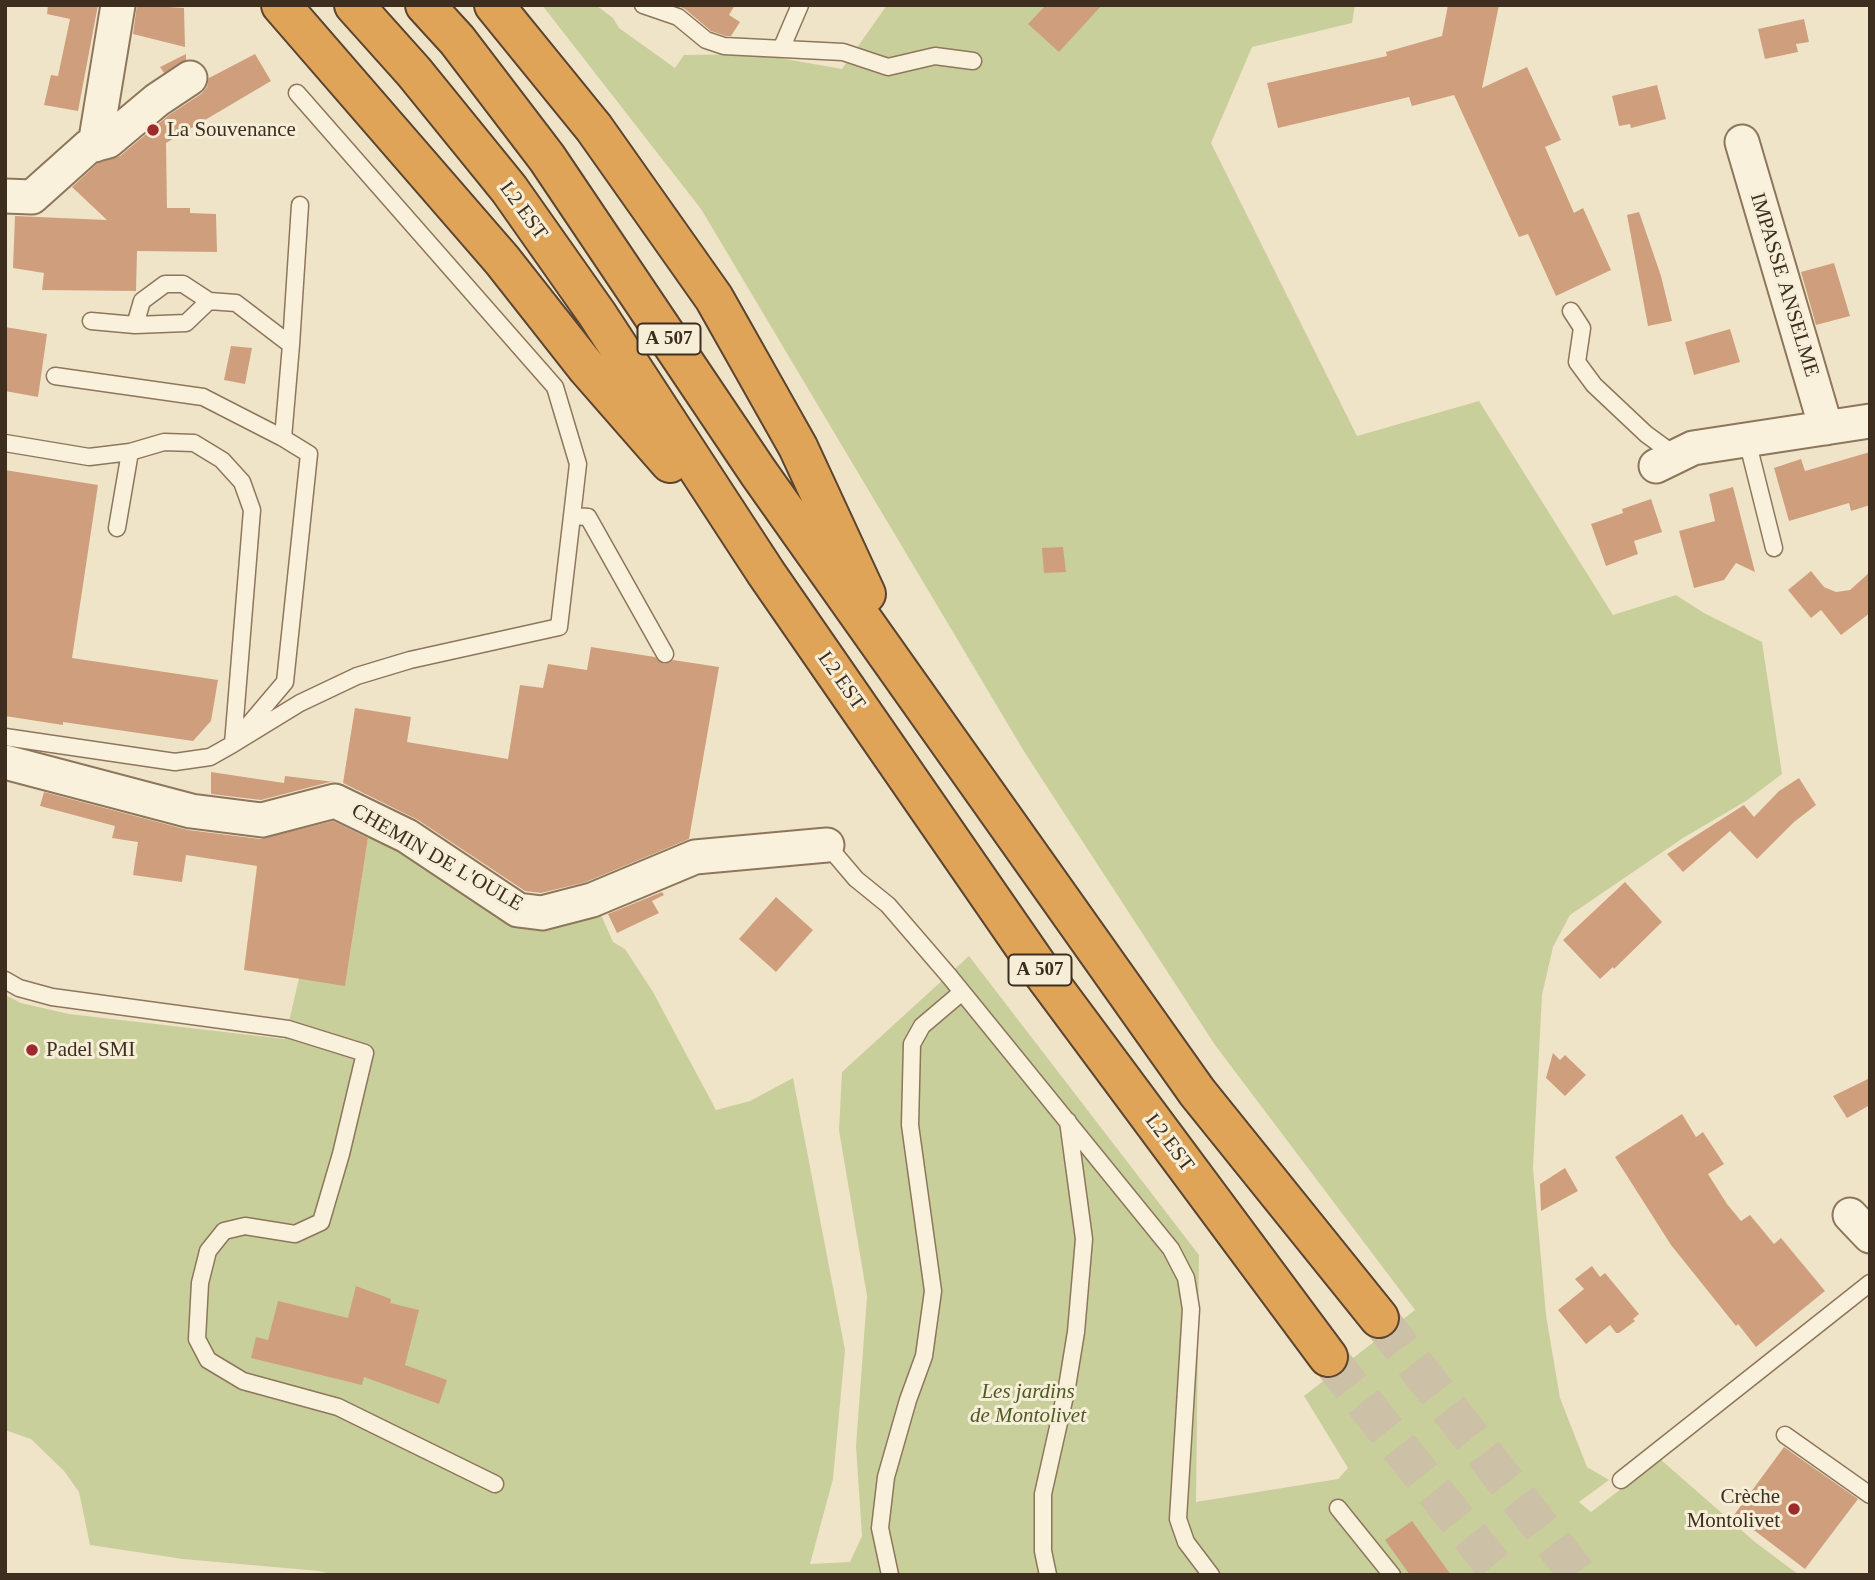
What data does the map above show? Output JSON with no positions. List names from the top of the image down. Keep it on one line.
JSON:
{"streets":{"highway":["L2 EST","A 507"],"street":["IMPASSE ANSELME","CHEMIN DE L'OULE"]},"parks":["Les jardins de Montolivet"],"places":["La Souvenance","Padel SMI","Crèche Montolivet"]}
